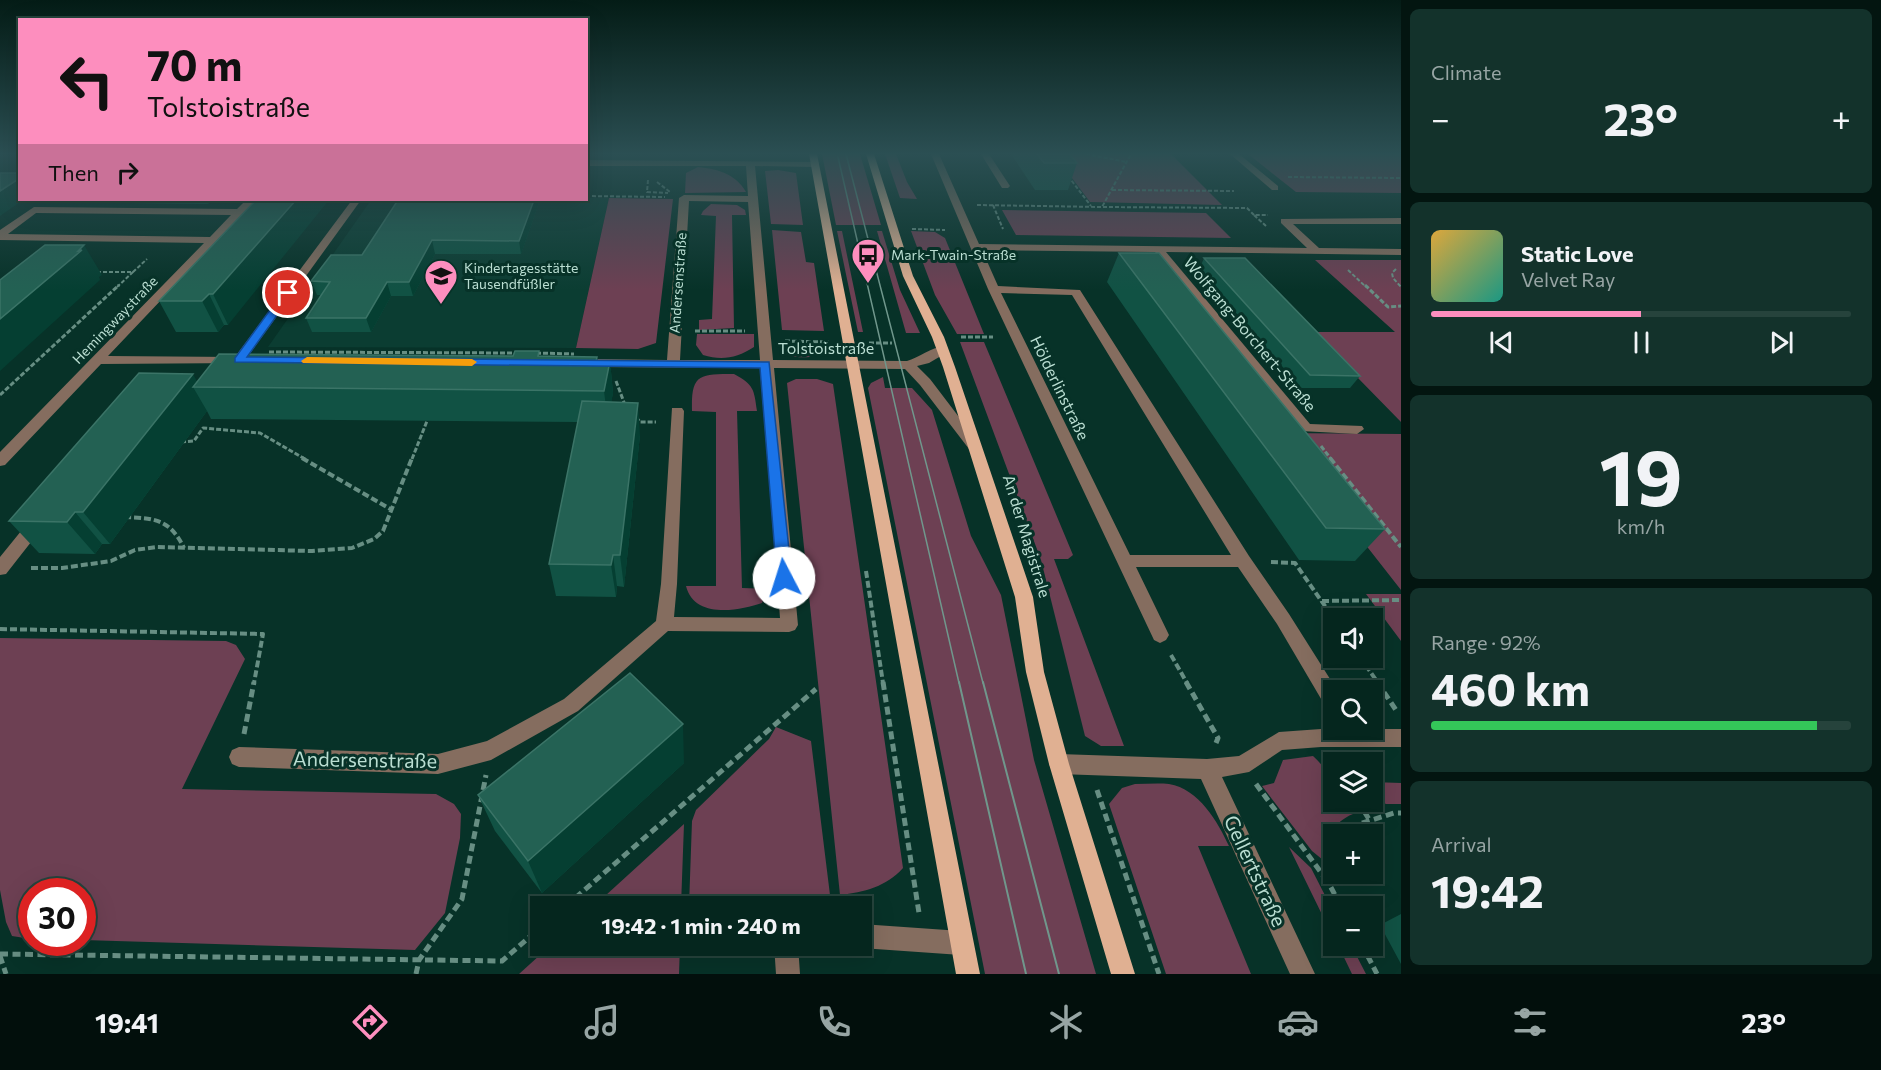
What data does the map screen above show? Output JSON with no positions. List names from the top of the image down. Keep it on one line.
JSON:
{"streets":{"main road":["An der Magistrale"],"street":["Andersenstraße","Hemingwaystraße","Wolfgang-Borchert-Straße","Tolstoistraße","Hölderlinstraße","Gellertstraße"]},"crossings":[["Andersenstraße","Tolstoistraße"],["Wolfgang-Borchert-Straße","Hölderlinstraße"]],"places":{"bus stop":["Mark-Twain-Straße"],"school or university":["Kindertagesstätte Tausendfüßler"]},"page":{"tile":["Climate",["19","km/h"],["Range · 92%","460 km"],["Arrival","19:42"]],"turn":["70 m","Tolstoistraße"],"heat":["−","23°","+"],"then":"Then","song":["Static Love","Velvet Ray"],"map_buttons":["+","−"],"limit":"30","trip":"19:42 · 1 min · 240 m","tabs":["19:41","23°"]}}
